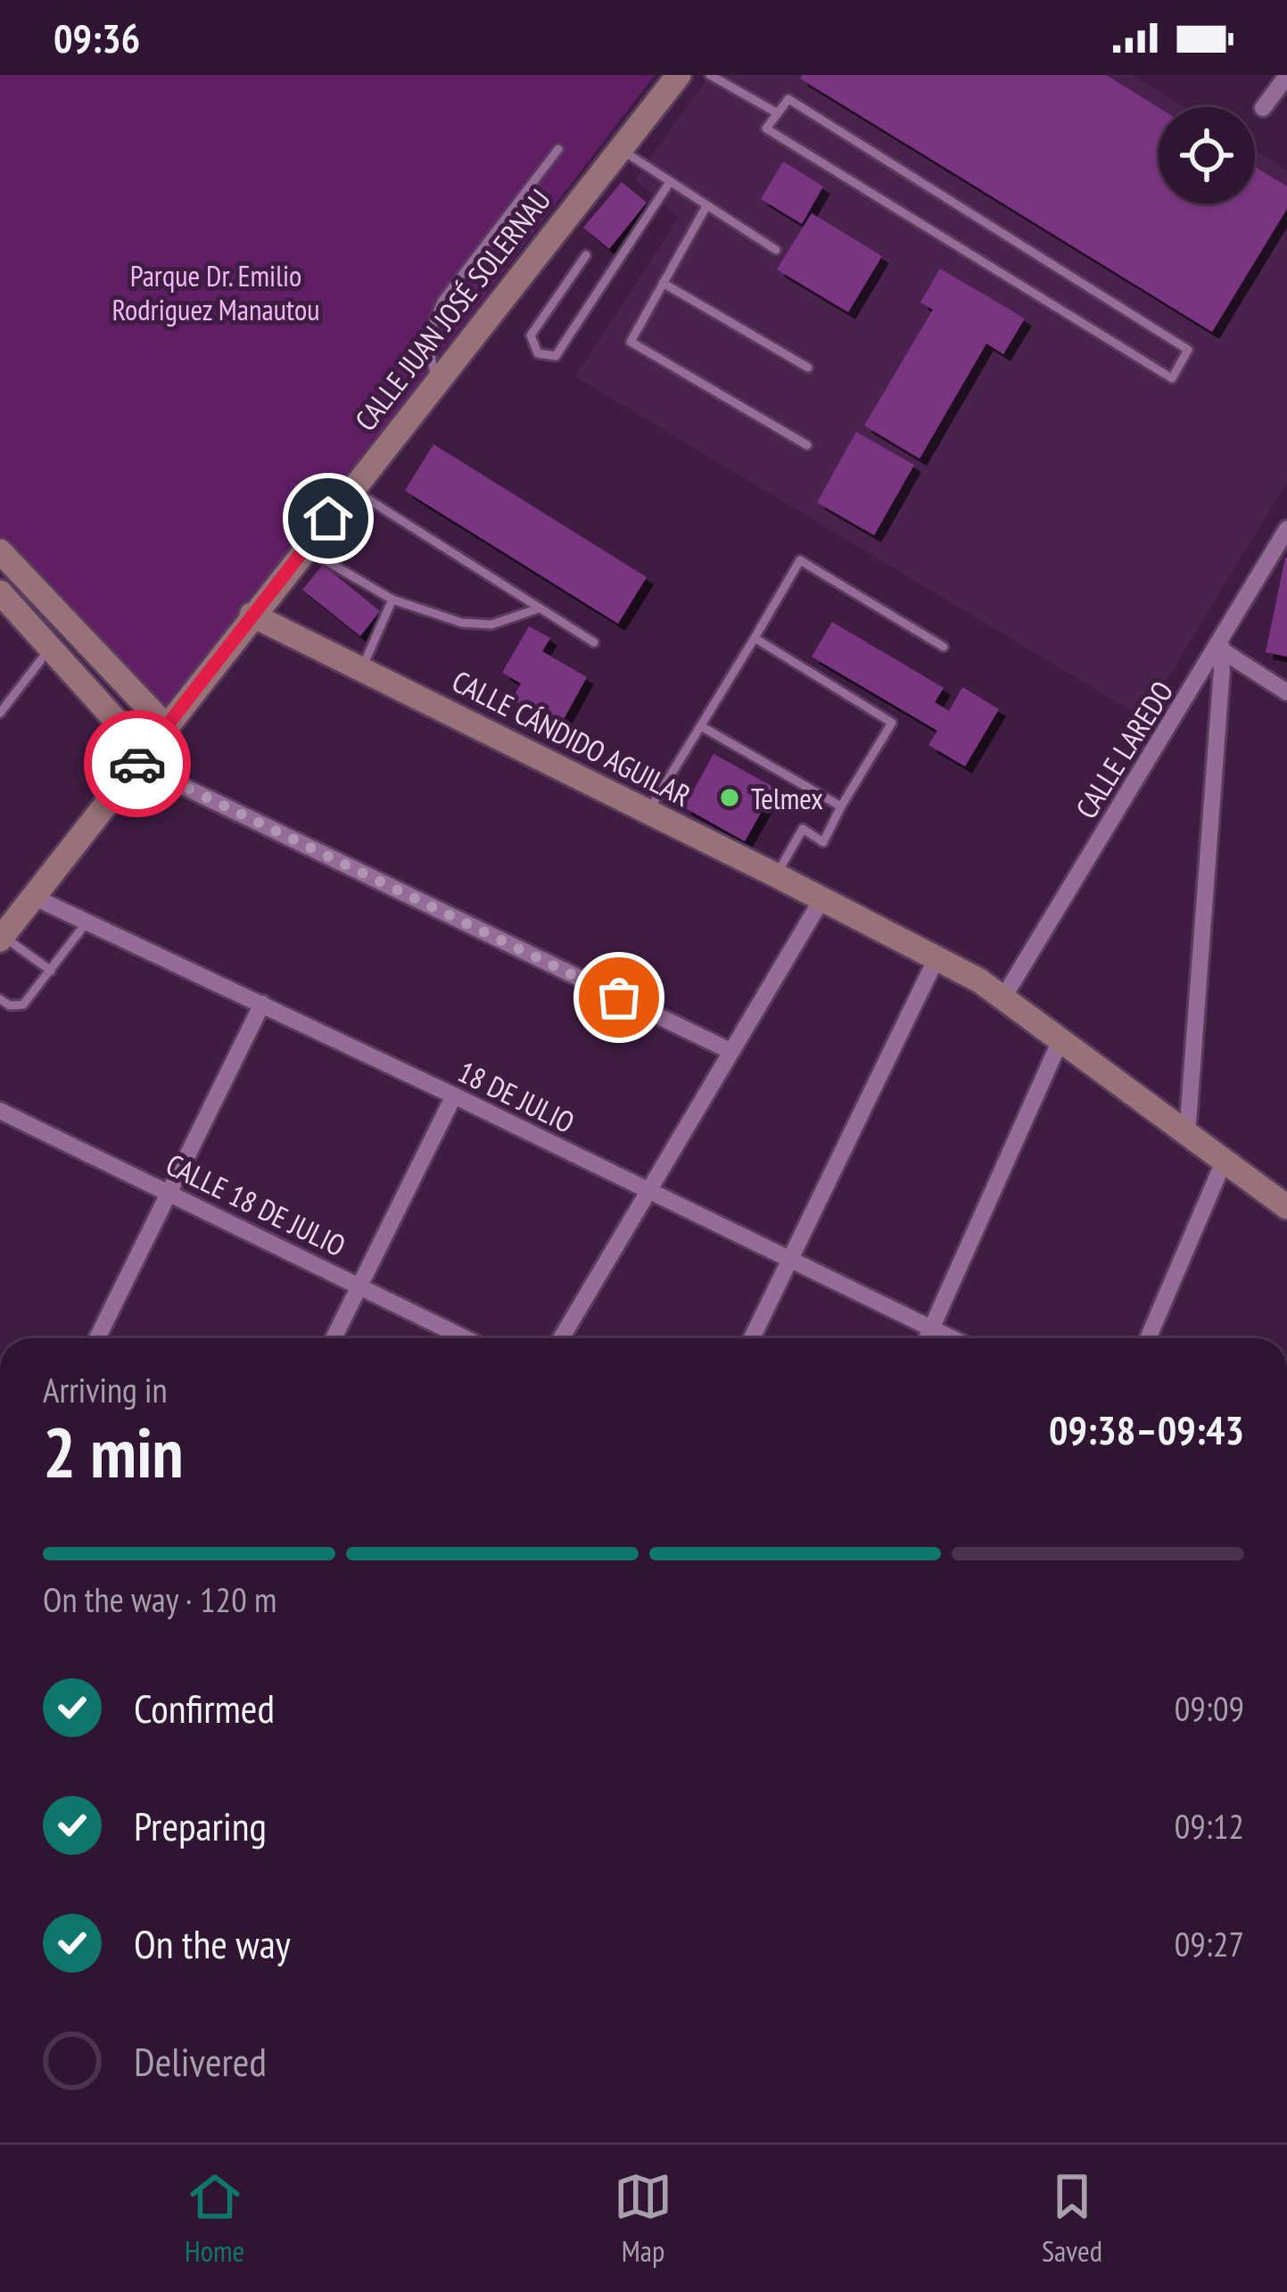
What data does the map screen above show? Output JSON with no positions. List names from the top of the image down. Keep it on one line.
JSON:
{"streets":{"street":["CALLE JUAN JOSÉ SOLERNAU","CALLE CÁNDIDO AGUILAR","CALLE LAREDO","18 DE JULIO","CALLE 18 DE JULIO"]},"crossings":[["CALLE JUAN JOSÉ SOLERNAU","CALLE CÁNDIDO AGUILAR"],["CALLE JUAN JOSÉ SOLERNAU","18 DE JULIO"],["CALLE CÁNDIDO AGUILAR","CALLE LAREDO"]],"parks":["Parque Dr. Emilio Rodriguez Manautou"],"places":["Telmex"],"page":{"status":"09:36","heading":["2 min","Arriving in","09:38–09:43"],"bar":"On the way · 120 m","list":[["Confirmed","09:09"],["Preparing","09:12"],["On the way","09:27"],"Delivered"],"tabs":["Home","Map","Saved"]}}
